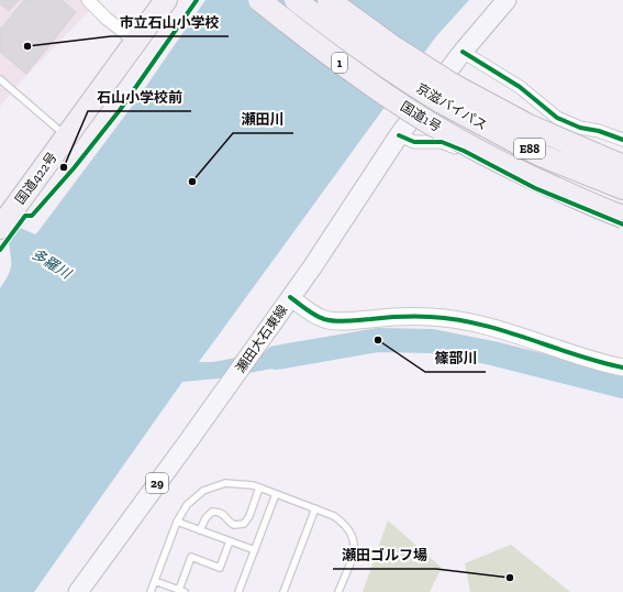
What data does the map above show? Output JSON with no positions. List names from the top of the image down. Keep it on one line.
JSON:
{"streets":{"highway":["1","京滋バイパス","国道1号","E88","国道422号"],"main road":["瀬田大石東線","29"]},"water":["多羅川"],"places":["市立石山小学校","石山小学校前","瀬田川","篠部川","瀬田ゴルフ場"]}
